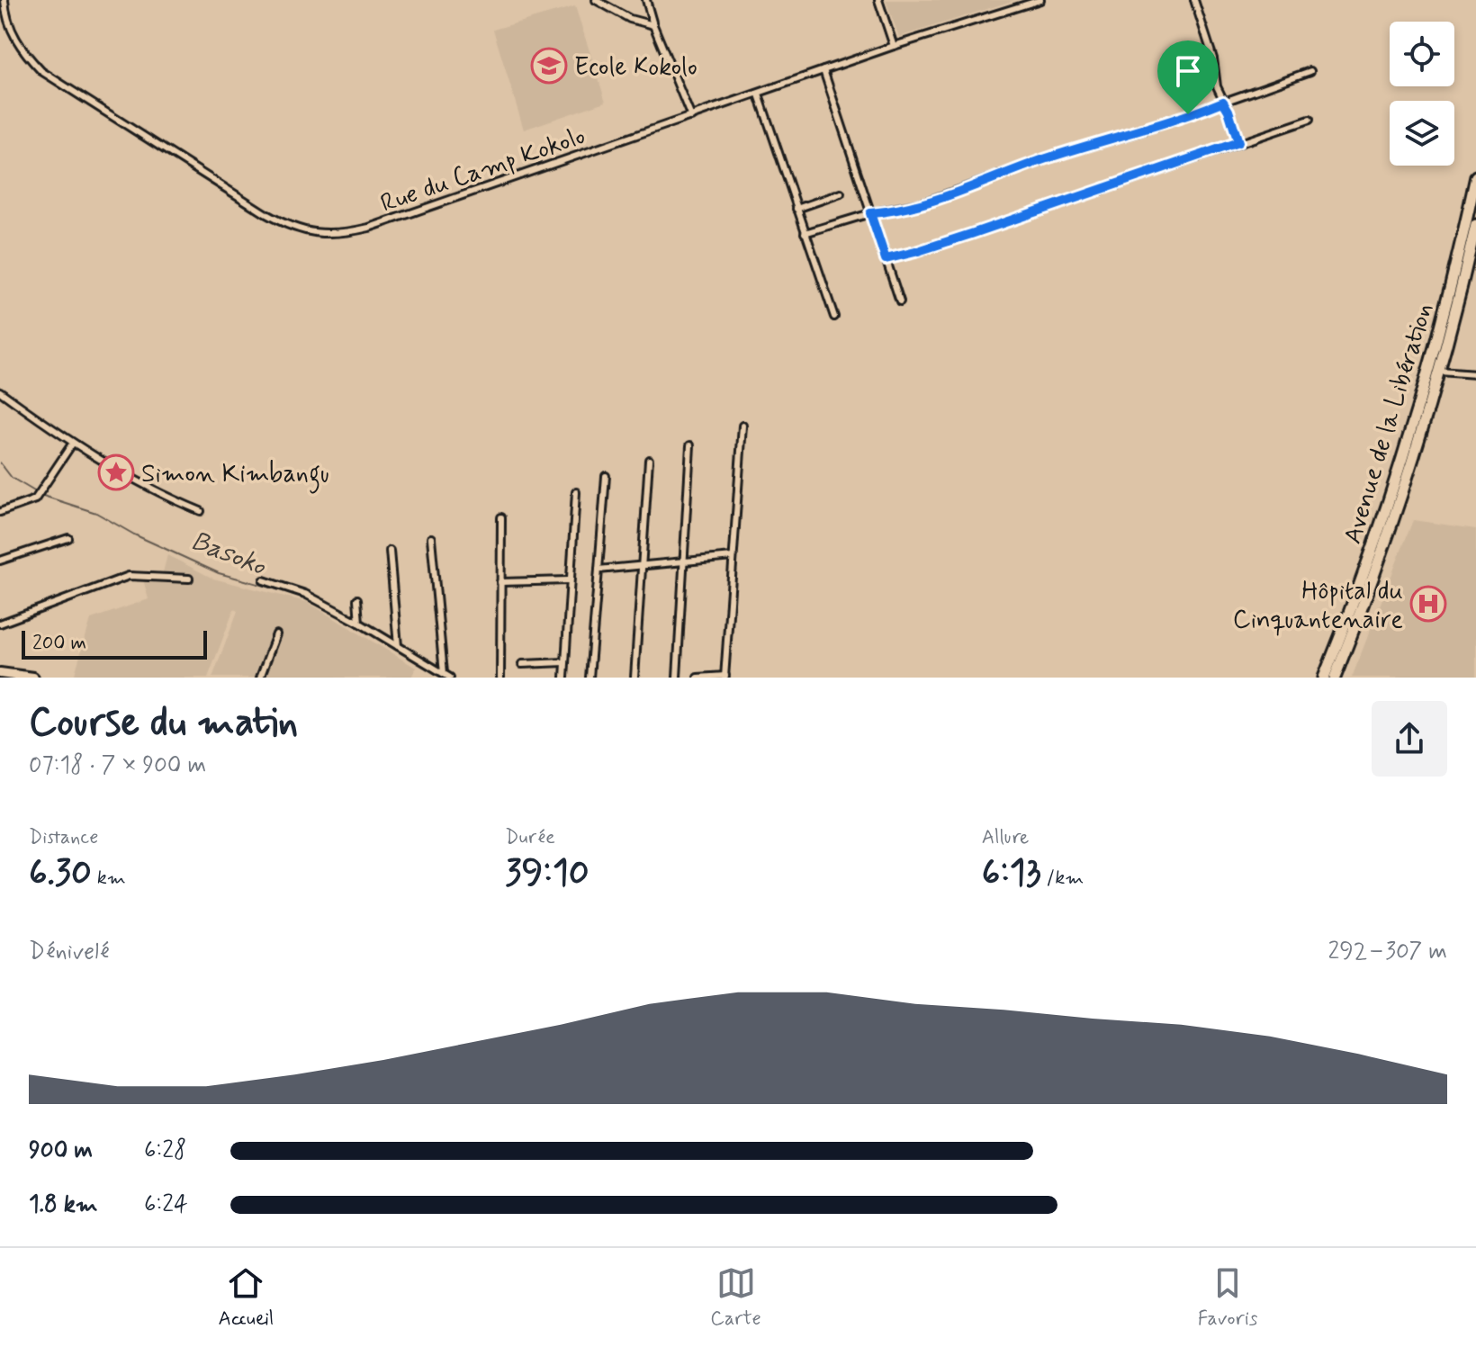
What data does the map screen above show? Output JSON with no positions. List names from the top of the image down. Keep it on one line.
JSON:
{"streets":{"highway":["Avenue de la Libération"],"street":["Rue du Camp Kokolo"]},"water":["Basoko"],"places":{"school or university":["Ecole Kokolo"],"place":["Simon Kimbangu"],"hospital":["Hôpital du Cinquantenaire"]},"scale_bar":"200 m","page":{"scale":"200 m","heading":["Course du matin","07:18 · 7 × 900 m"],"stats":[["Distance","6.30 km"],["Durée","39:10"],["Allure","6:13 /km"]],"chart":["Dénivelé","292–307 m"],"list":[{"name":"900 m","note":"6:28"},{"name":"1.8 km","note":"6:24"}],"tabs":["Accueil","Carte","Favoris"]}}
